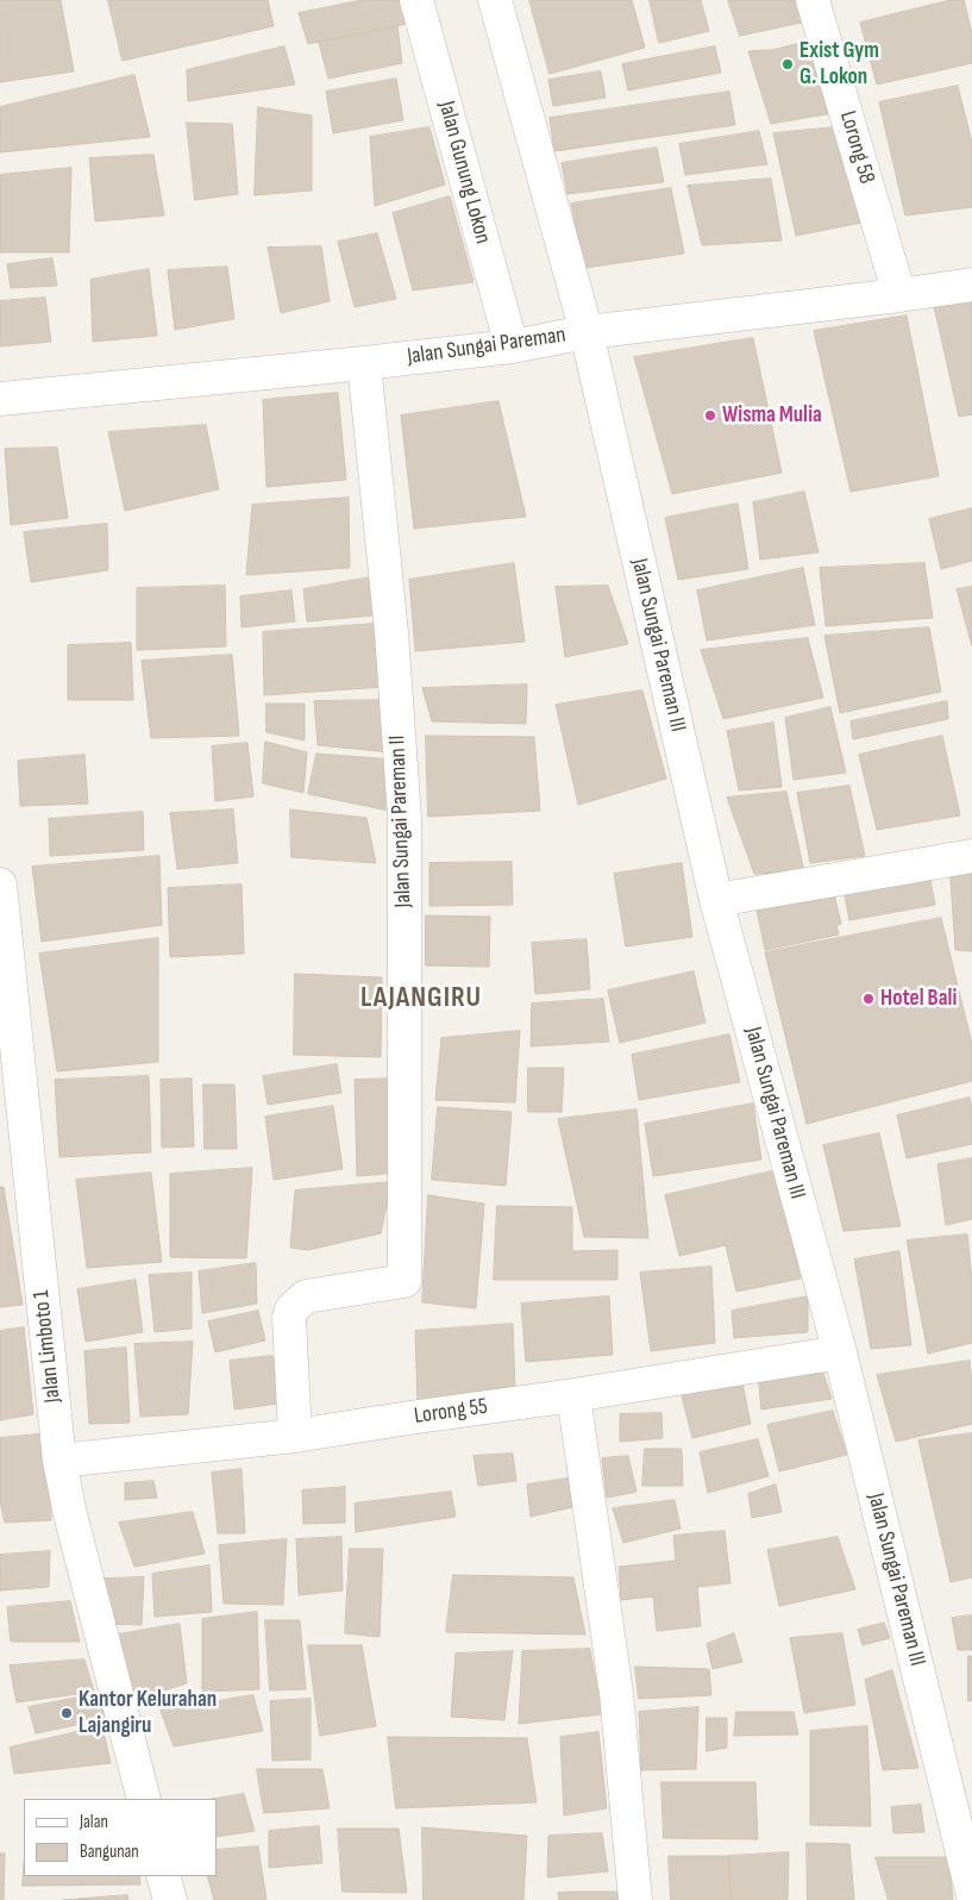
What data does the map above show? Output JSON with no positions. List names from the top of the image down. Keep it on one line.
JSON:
{"streets":{"street":["Lorong 58","Jalan Gunung Lokon","Jalan Sungai Pareman","Jalan Sungai Pareman III","Jalan Sungai Pareman II","Jalan Limboto 1","Lorong 55"]},"crossings":[["Lorong 58","Jalan Sungai Pareman"],["Jalan Gunung Lokon","Jalan Sungai Pareman"],["Jalan Sungai Pareman","Jalan Sungai Pareman III"],["Jalan Sungai Pareman","Jalan Sungai Pareman II"],["Jalan Sungai Pareman III","Lorong 55"],["Jalan Sungai Pareman II","Lorong 55"],["Jalan Limboto 1","Lorong 55"]],"districts":["LAJANGIRU"],"places":["Exist Gym G. Lokon","Wisma Mulia","Hotel Bali","Kantor Kelurahan Lajangiru"],"legend":["Jalan","Bangunan"]}
